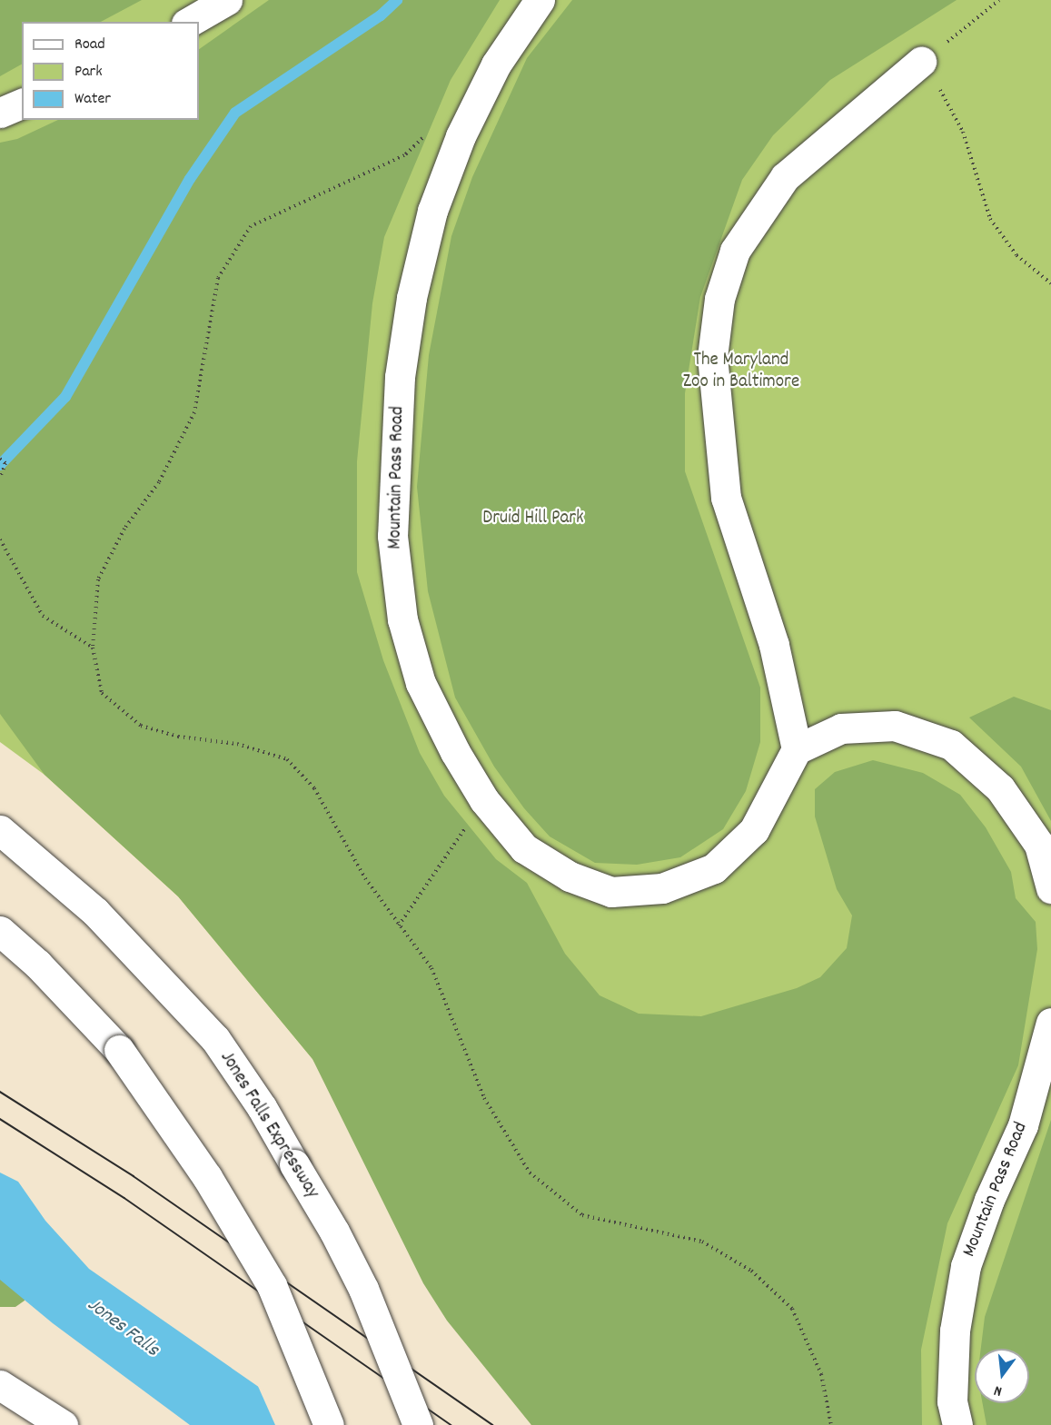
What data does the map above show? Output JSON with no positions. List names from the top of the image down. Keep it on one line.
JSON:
{"streets":{"main road":["Mountain Pass Road","Jones Falls Expressway"]},"water":["Jones Falls"],"parks":["The Maryland Zoo in Baltimore","Druid Hill Park"],"legend":["Road","Park","Water"],"north":"bottom"}
